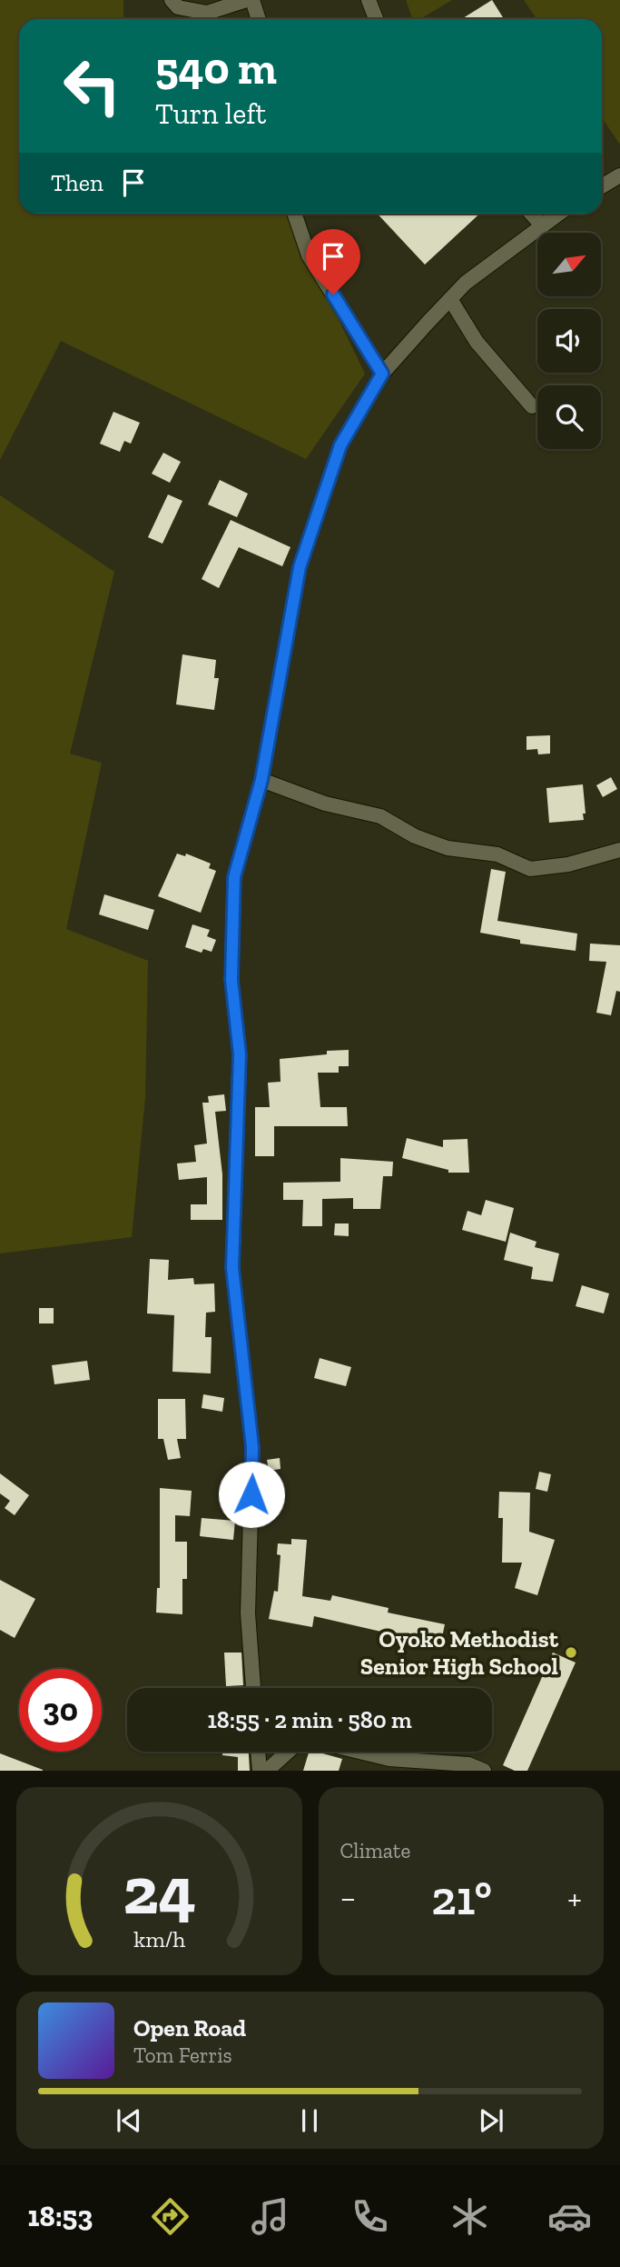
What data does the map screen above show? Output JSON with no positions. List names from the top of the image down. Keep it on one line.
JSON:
{"places":["Oyoko Methodist Senior High School"],"north":"top right","page":{"turn":["540 m","Turn left"],"then":"Then","limit":"30","trip":"18:55 · 2 min · 580 m","tile":"Climate","heat":["−","21°","+"],"song":["Open Road","Tom Ferris"],"tabs":"18:53","gauge":["24","km/h"]}}
